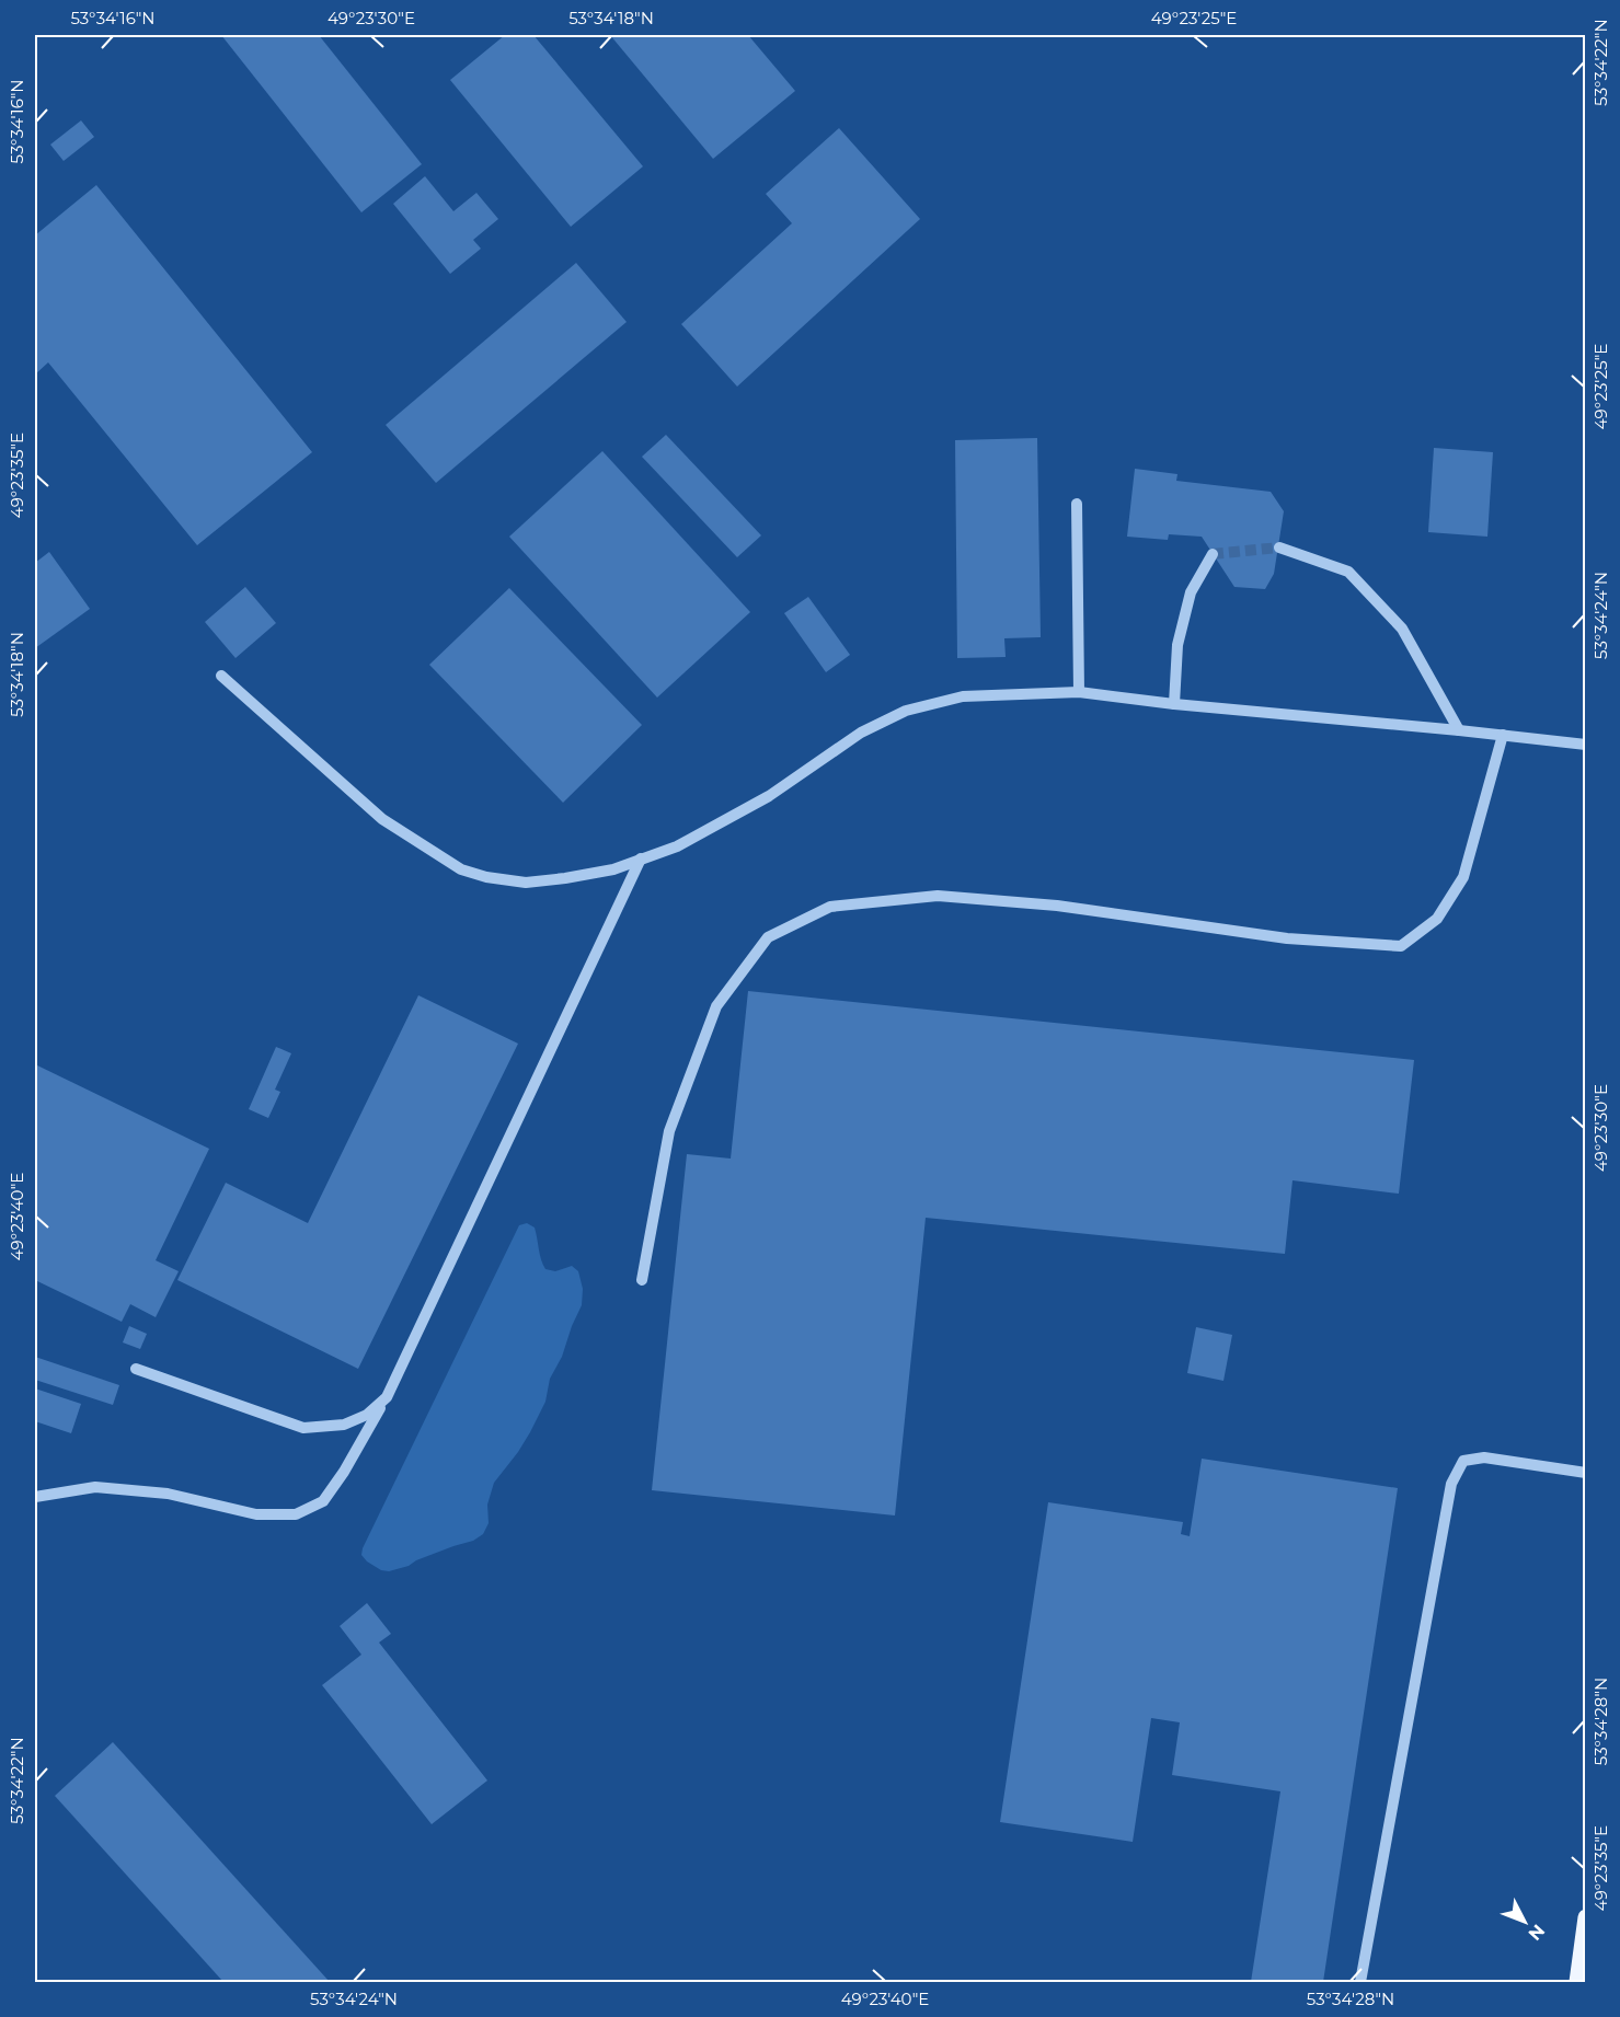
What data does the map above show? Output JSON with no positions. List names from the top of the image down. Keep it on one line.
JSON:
{"north":"bottom right","coordinates":["53°34'16\"N","49°23'30\"E","53°34'18\"N","49°23'25\"E","53°34'22\"N","49°23'35\"E","53°34'24\"N","49°23'40\"E","53°34'28\"N"]}
